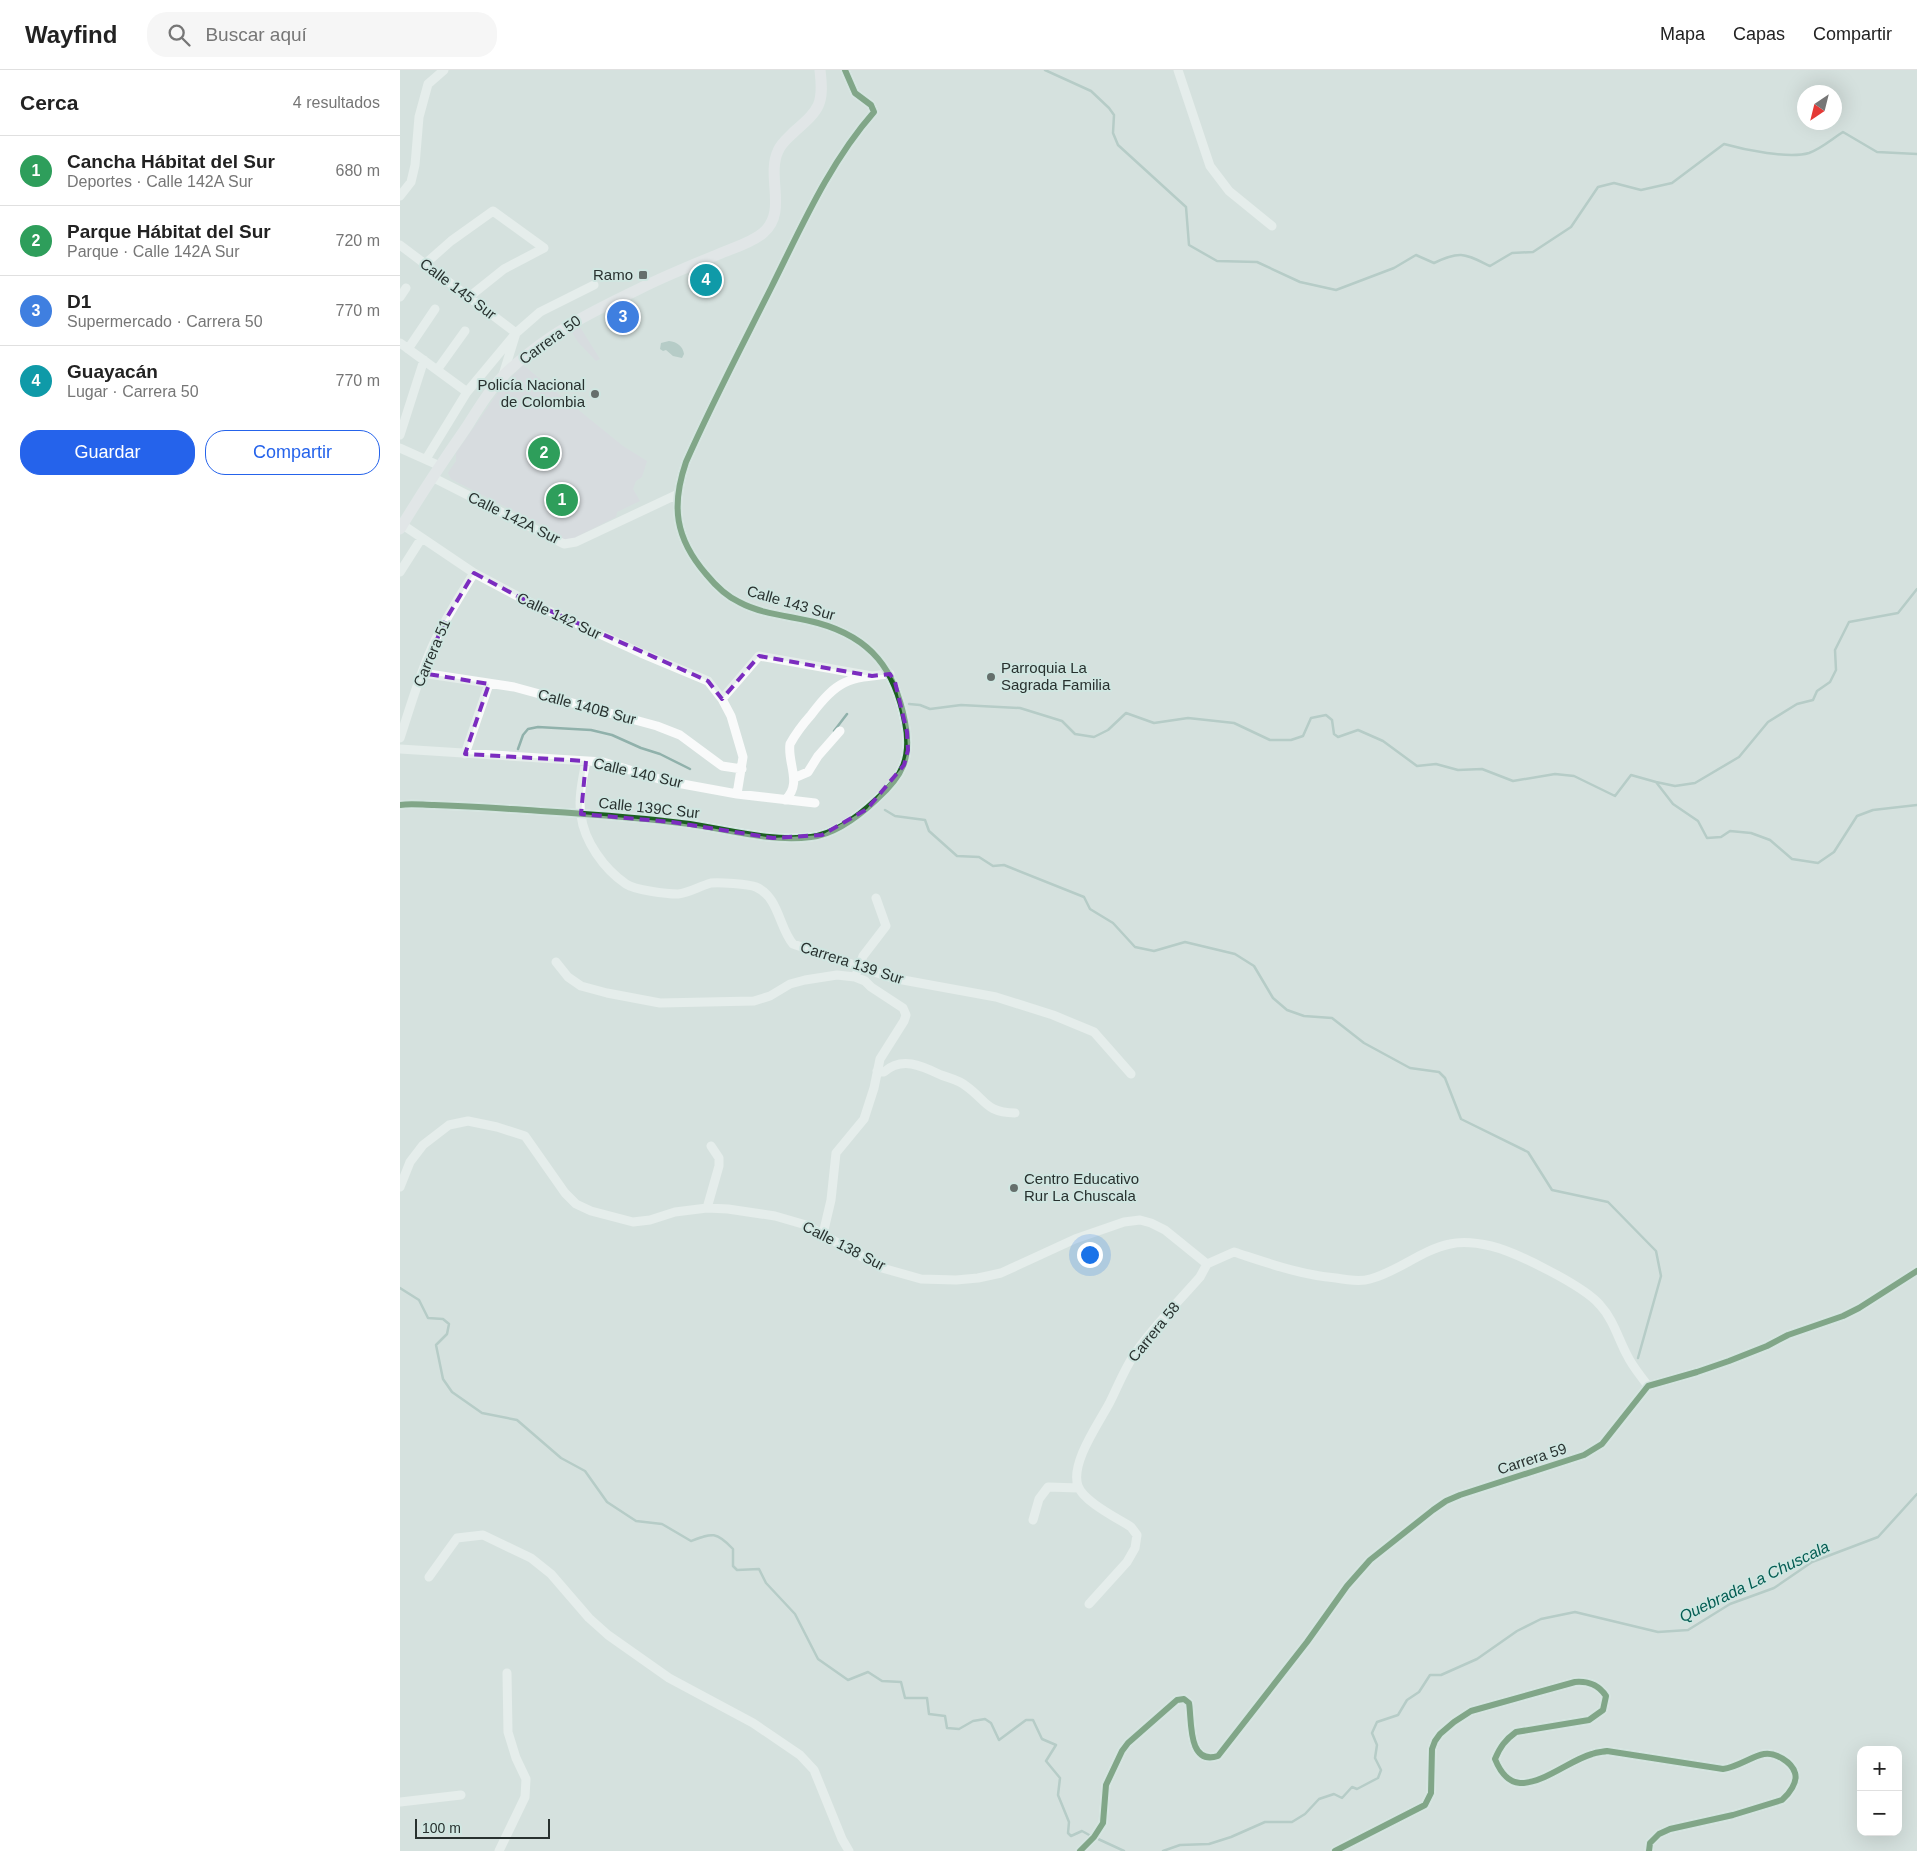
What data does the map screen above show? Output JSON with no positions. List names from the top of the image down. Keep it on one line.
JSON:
{"streets":{"main road":["Carrera 50"],"street":["Calle 145 Sur","Calle 142A Sur","Calle 143 Sur","Calle 142 Sur","Carrera 51","Calle 140B Sur","Calle 140 Sur","Calle 139C Sur","Carrera 139 Sur","Calle 138 Sur","Carrera 58","Carrera 59"]},"crossings":[["Calle 145 Sur","Carrera 50"],["Carrera 50","Calle 142A Sur"],["Carrera 50","Calle 142 Sur"],["Calle 142A Sur","Calle 143 Sur"],["Calle 143 Sur","Calle 139C Sur"],["Calle 142 Sur","Carrera 51"],["Calle 142 Sur","Calle 140B Sur"],["Calle 142 Sur","Calle 140 Sur"],["Carrera 51","Calle 140B Sur"],["Calle 139C Sur","Carrera 139 Sur"],["Calle 138 Sur","Carrera 58"]],"water":["Quebrada La Chuscala"],"places":{"transit":["Ramo"],"other":["Policía Nacional de Colombia","Parroquia La Sagrada Familia","Centro Educativo Rur La Chuscala"]},"scale_bar":"100 m","north":"bottom left","page":{"header":"Wayfind","search":"Buscar aquí","nav":["Mapa","Capas","Compartir"],"heading":["Cerca","4 resultados"],"list":[{"mark":"1","name":"Cancha Hábitat del Sur","note":"Deportes · Calle 142A Sur","value":"680 m"},{"mark":"2","name":"Parque Hábitat del Sur","note":"Parque · Calle 142A Sur","value":"720 m"},{"mark":"3","name":"D1","note":"Supermercado · Carrera 50","value":"770 m"},{"mark":"4","name":"Guayacán","note":"Lugar · Carrera 50","value":"770 m"}],"pins":["4","3","2","1"],"buttons":["Guardar","Compartir"],"map_buttons":["+","−"],"scale":"100 m"}}
